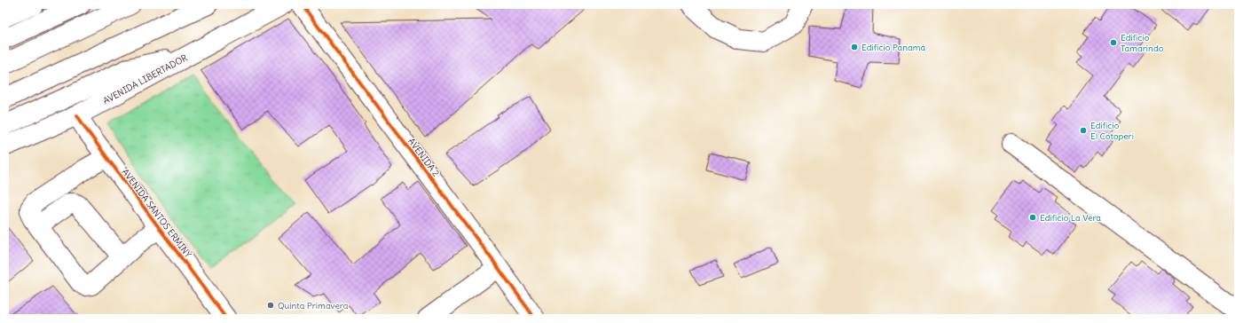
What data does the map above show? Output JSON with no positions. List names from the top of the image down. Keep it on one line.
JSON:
{"streets":{"main road":["AVENIDA LIBERTADOR","AVENIDA 2","AVENIDA SANTOS ERMINY"]},"crossings":[["AVENIDA LIBERTADOR","AVENIDA SANTOS ERMINY"]],"places":["Edificio Tamarindo","Edificio Panamá","Edificio El Cotoperí","Edificio La Vera","Quinta Primavera"]}
